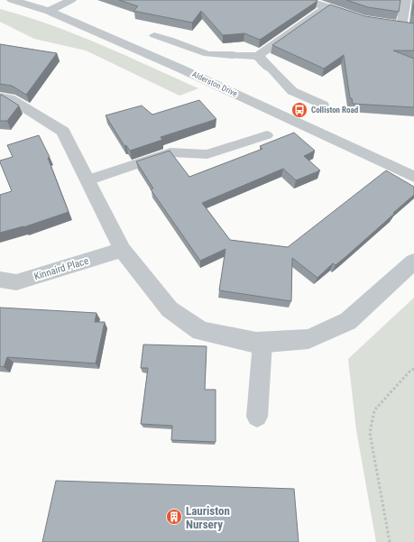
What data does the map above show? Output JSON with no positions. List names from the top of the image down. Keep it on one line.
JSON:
{"streets":{"street":["Alderston Drive","Kinnaird Place"]},"places":{"bus stop":["Colliston Road"],"building":["Lauriston Nursery"]}}
